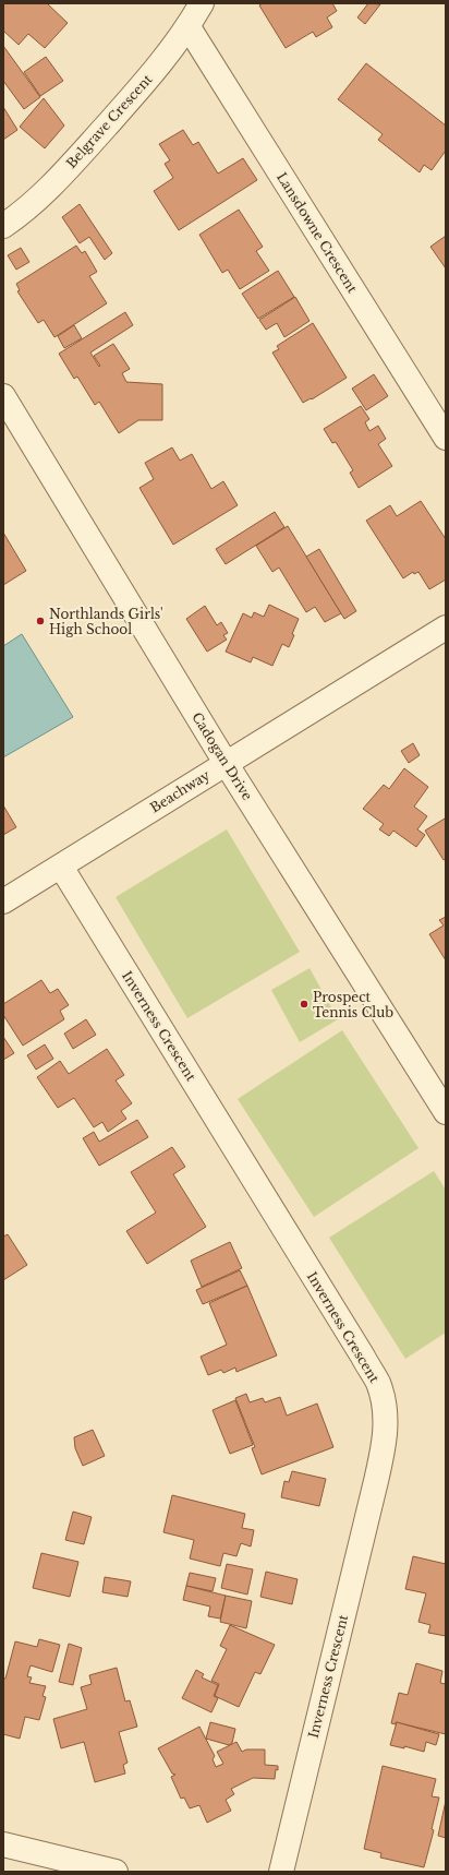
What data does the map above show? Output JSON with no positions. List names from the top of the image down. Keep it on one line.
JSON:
{"streets":{"street":["Belgrave Crescent","Lansdowne Crescent","Cadogan Drive","Beachway","Inverness Crescent"]},"crossings":[["Belgrave Crescent","Lansdowne Crescent"],["Cadogan Drive","Beachway"],["Beachway","Inverness Crescent"]],"places":["Northlands Girls' High School","Prospect Tennis Club"]}
